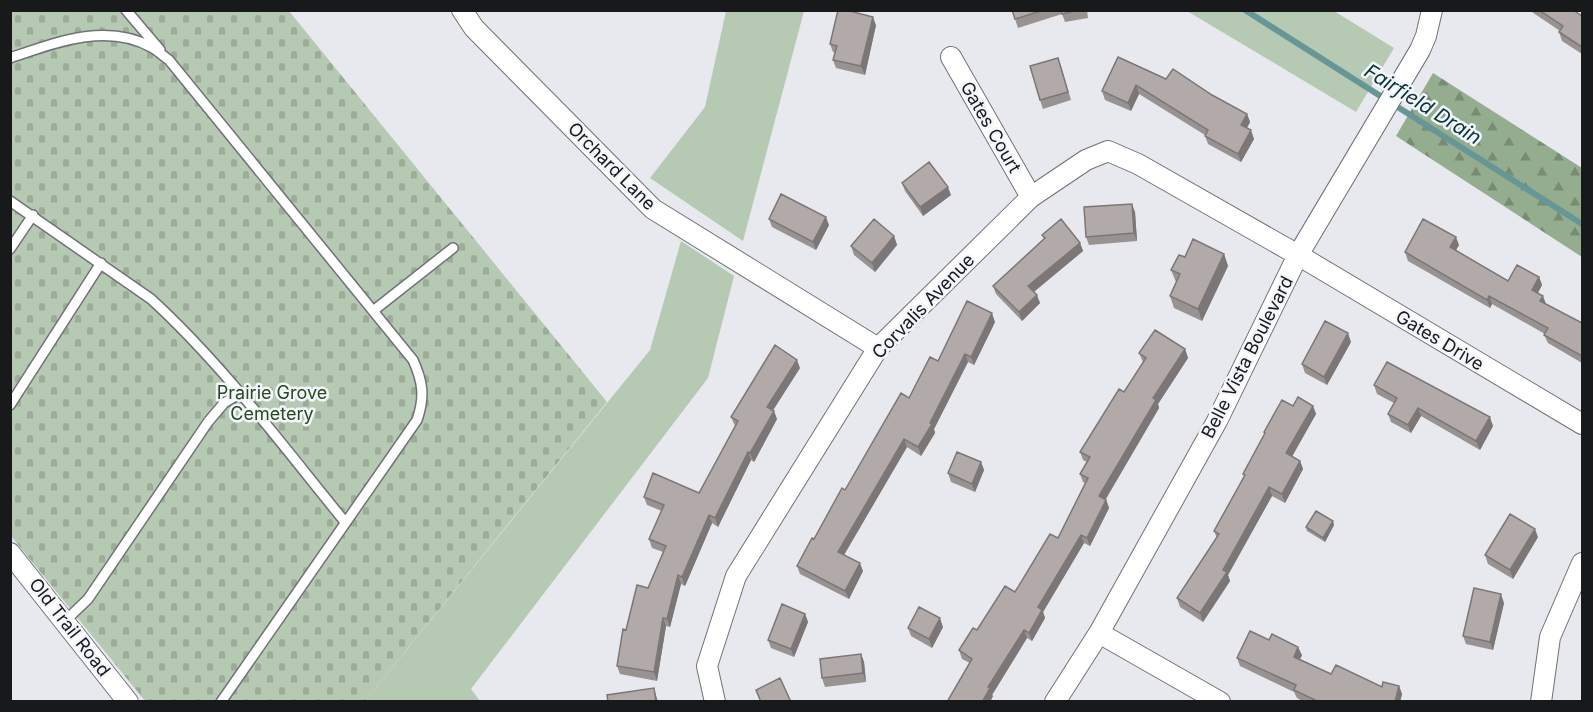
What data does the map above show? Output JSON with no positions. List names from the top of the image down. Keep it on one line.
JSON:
{"streets":{"street":["Gates Court","Orchard Lane","Corvalis Avenue","Gates Drive","Belle Vista Boulevard","Old Trail Road"]},"crossings":[["Gates Court","Corvalis Avenue"],["Orchard Lane","Corvalis Avenue"],["Corvalis Avenue","Gates Drive"],["Corvalis Avenue","Belle Vista Boulevard"],["Gates Drive","Belle Vista Boulevard"]],"water":["Fairfield Drain"],"parks":["Prairie Grove Cemetery"]}
